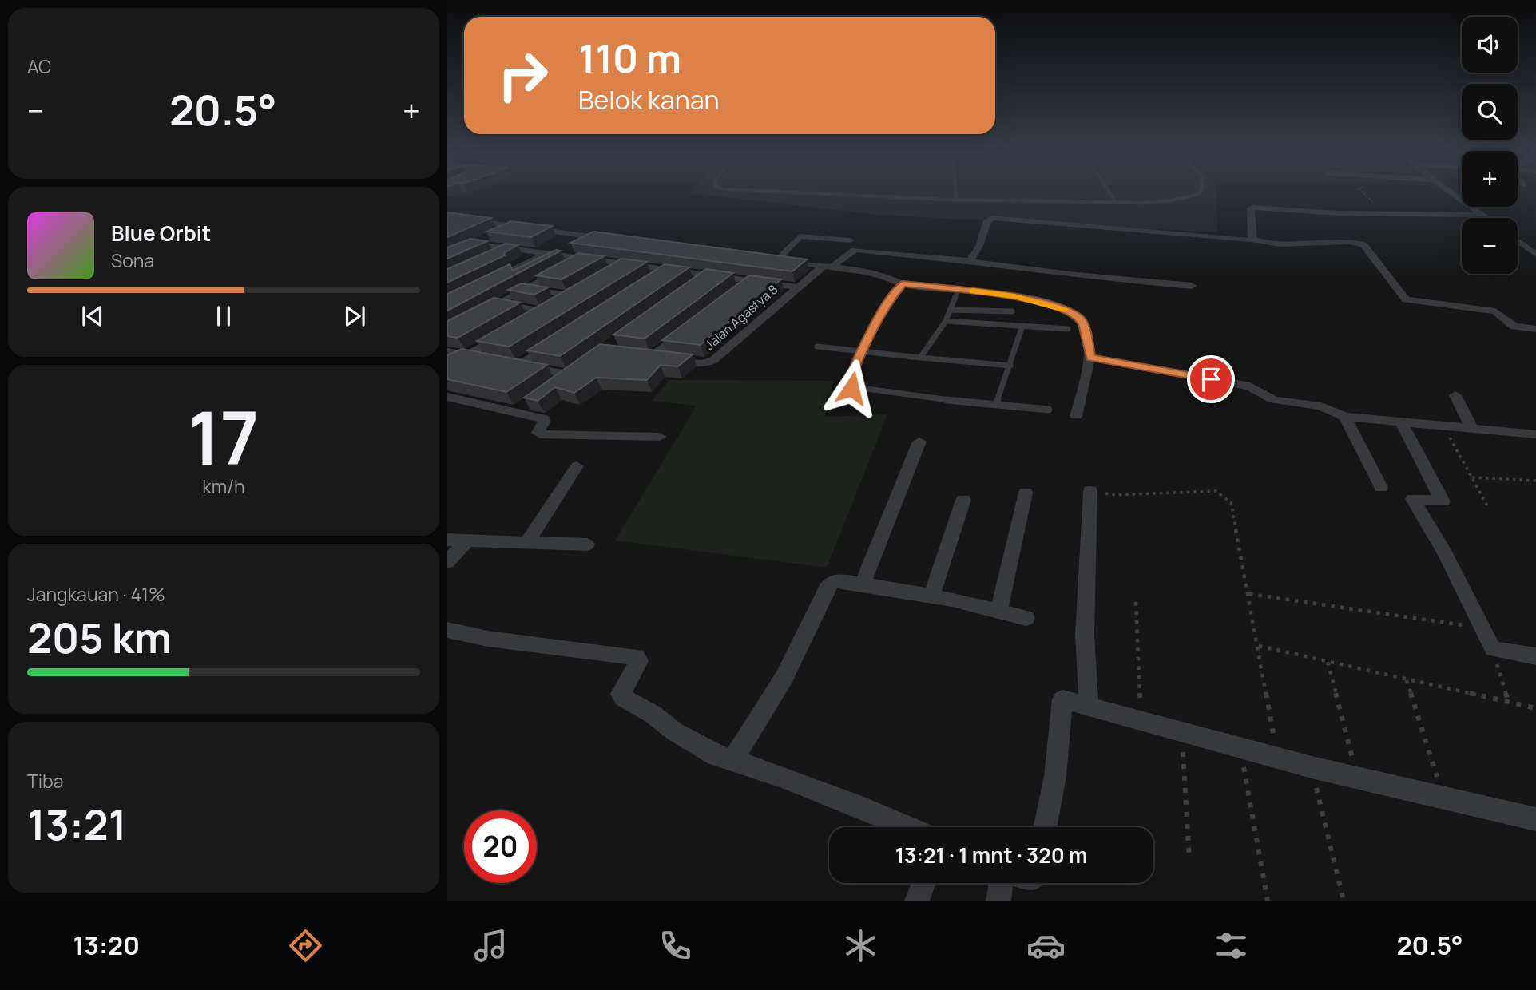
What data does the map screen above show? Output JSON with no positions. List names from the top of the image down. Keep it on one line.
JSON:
{"streets":{"street":["Jalan Agastya 8"]},"page":{"tile":["AC",["17","km/h"],["Jangkauan · 41%","205 km"],["Tiba","13:21"]],"map_buttons":["+","−"],"turn":["110 m","Belok kanan"],"heat":["−","20.5°","+"],"song":["Blue Orbit","Sona"],"limit":"20","trip":"13:21 · 1 mnt · 320 m","tabs":["13:20","20.5°"]}}
